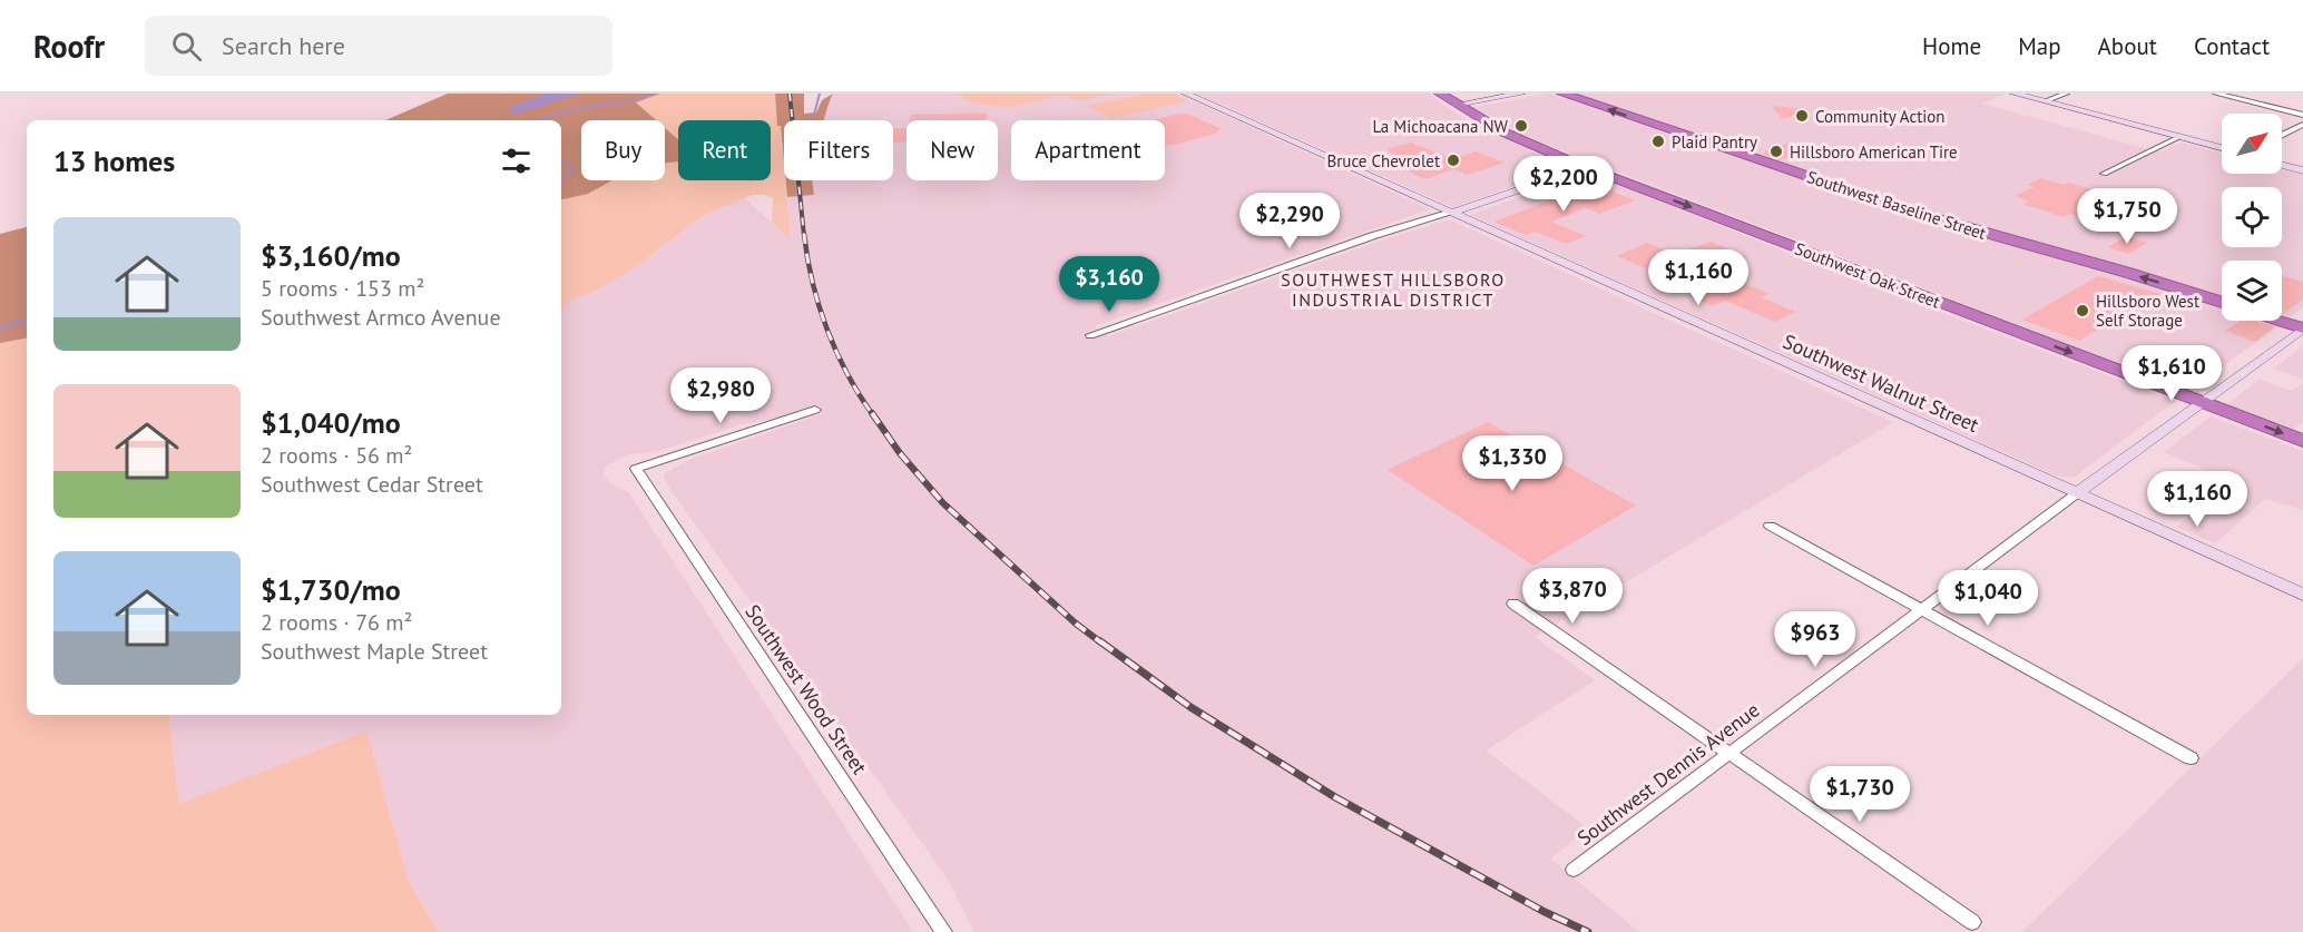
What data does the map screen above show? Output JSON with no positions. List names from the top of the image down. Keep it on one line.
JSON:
{"streets":{"highway":["Southwest Baseline Street","Southwest Oak Street"],"street":["Southwest Walnut Street","Southwest Wood Street","Southwest Dennis Avenue"]},"crossings":[["Southwest Oak Street","Southwest Dennis Avenue"],["Southwest Walnut Street","Southwest Dennis Avenue"]],"one_way":["Southwest Baseline Street","Southwest Oak Street"],"districts":["SOUTHWEST HILLSBORO INDUSTRIAL DISTRICT"],"places":["Community Action","La Michoacana NW","Plaid Pantry","Hillsboro American Tire","Bruce Chevrolet","Hillsboro West Self Storage"],"north":"top right","page":{"header":"Roofr","search":"Search here","nav":["Home","Map","About","Contact"],"chip":["Buy","Rent","Filters","New","Apartment"],"heading":"13 homes","price":["$2,200","$1,750","$2,290","$1,160","$3,160","$1,610","$2,980","$1,330","$1,160","$3,870","$1,040","$963","$1,730"],"list":[{"name":"$3,160/mo","note":"5 rooms · 153 m² · Southwest Armco Avenue"},{"name":"$1,040/mo","note":"2 rooms · 56 m² · Southwest Cedar Street"},{"name":"$1,730/mo","note":"2 rooms · 76 m² · Southwest Maple Street"}]}}
